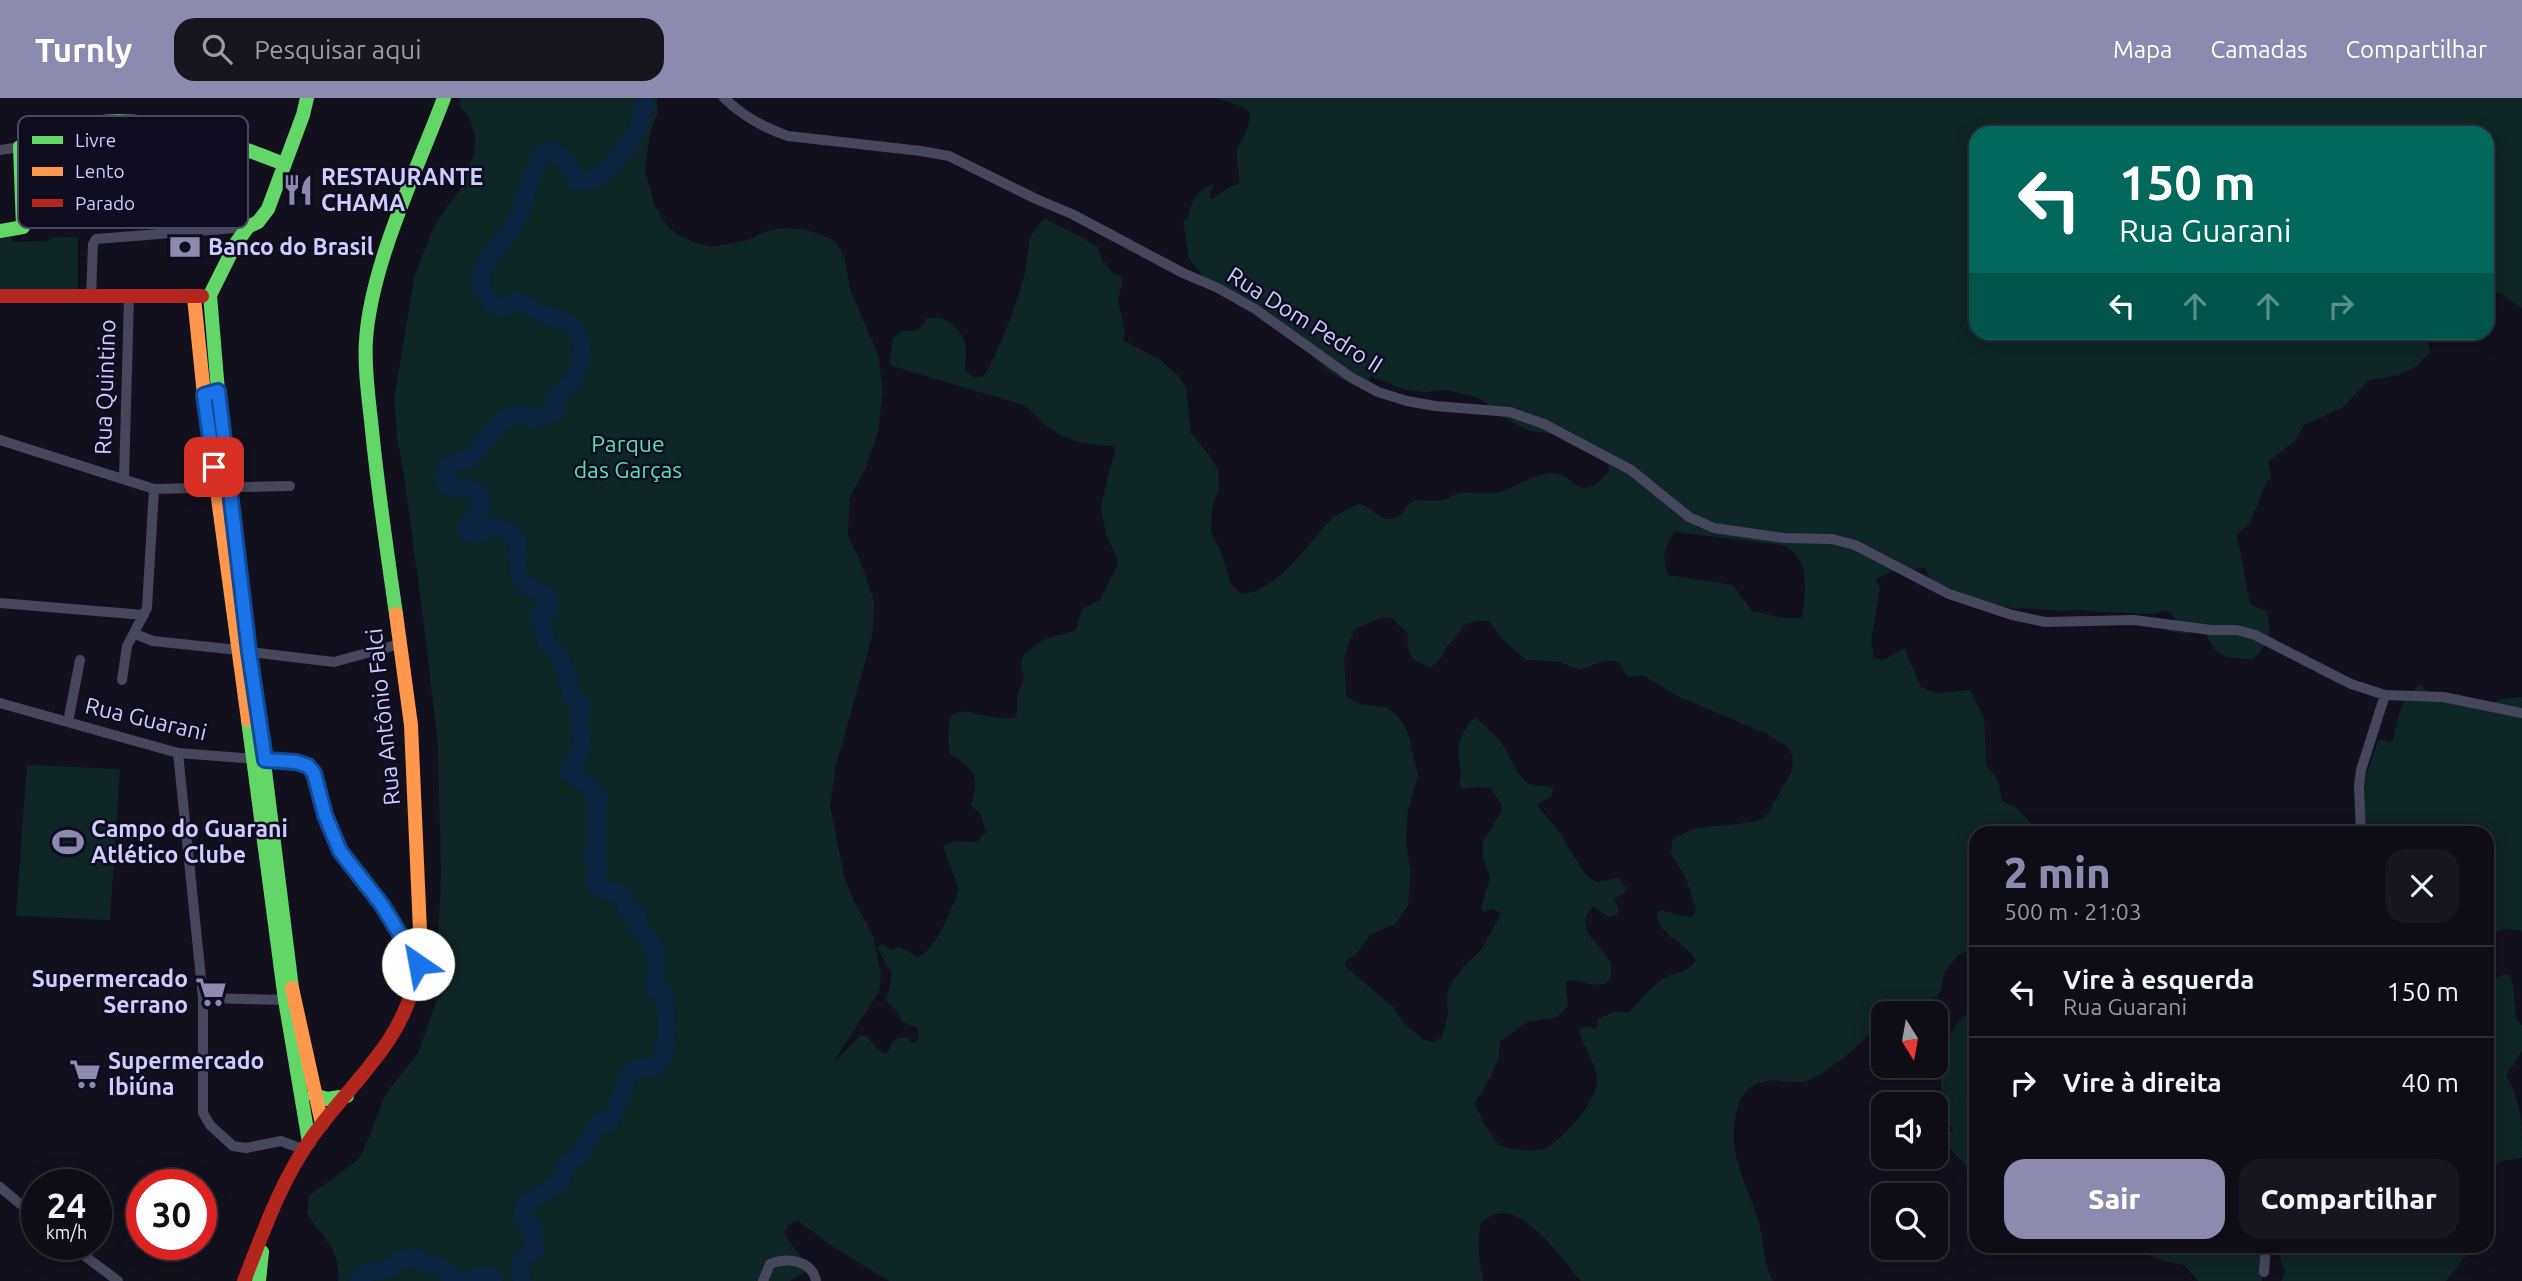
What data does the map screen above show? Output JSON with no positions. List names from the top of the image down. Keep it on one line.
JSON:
{"streets":{"main road":["Rua Antônio Falci"],"street":["Rua Dom Pedro II","Rua Quintino","Rua Guarani"]},"crossings":[["Rua Antônio Falci","Rua Guarani"]],"parks":["Parque das Garças"],"places":{"restaurant":["RESTAURANTE CHAMA"],"bank":["Banco do Brasil"],"sports":["Campo do Guarani Atlético Clube"],"supermarket":["Supermercado Serrano","Supermercado Ibiúna"]},"legend":["Livre","Lento","Parado"],"north":"bottom","page":{"header":"Turnly","search":"Pesquisar aqui","nav":["Mapa","Camadas","Compartilhar"],"turn":["150 m","Rua Guarani"],"heading":["2 min","500 m · 21:03"],"list":[{"name":"Vire à esquerda","note":"Rua Guarani","value":"150 m"},{"name":"Vire à direita","value":"40 m"}],"buttons":["Sair","Compartilhar"],"speed":"24 km/h","limit":"30"}}
